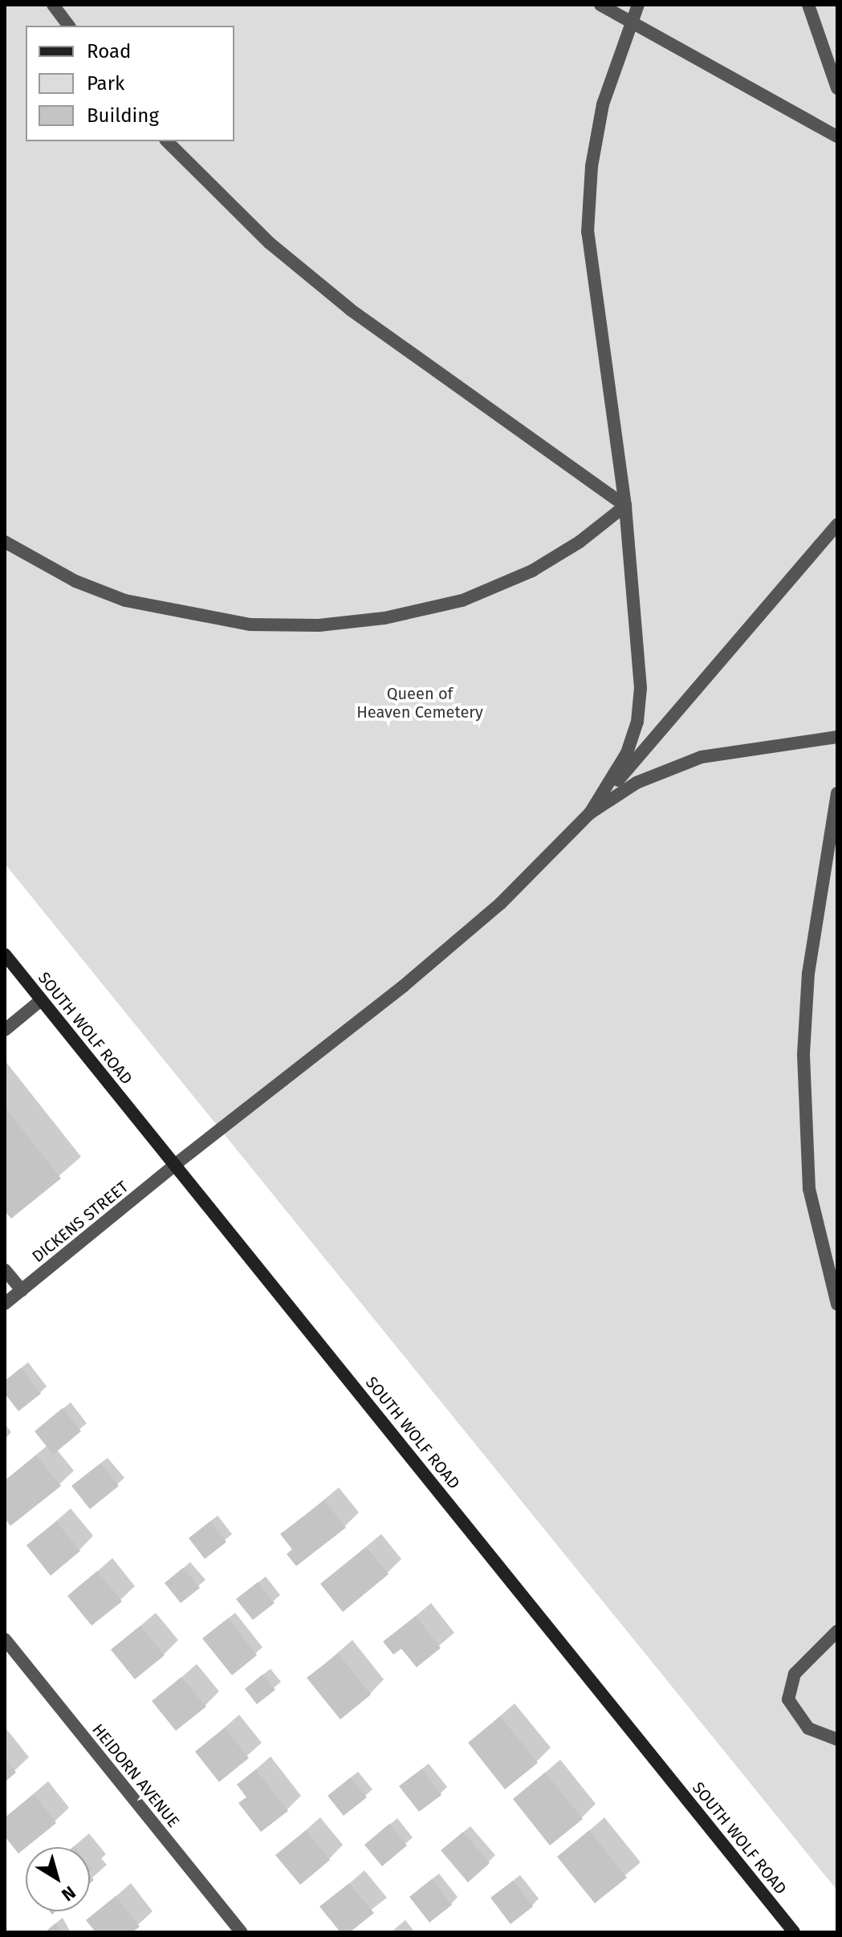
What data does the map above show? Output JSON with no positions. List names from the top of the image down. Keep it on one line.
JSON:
{"streets":{"main road":["SOUTH WOLF ROAD"],"street":["DICKENS STREET","HEIDORN AVENUE"]},"crossings":[["SOUTH WOLF ROAD","DICKENS STREET"]],"parks":["Queen of Heaven Cemetery"],"legend":["Road","Park","Building"],"north":"bottom right"}
